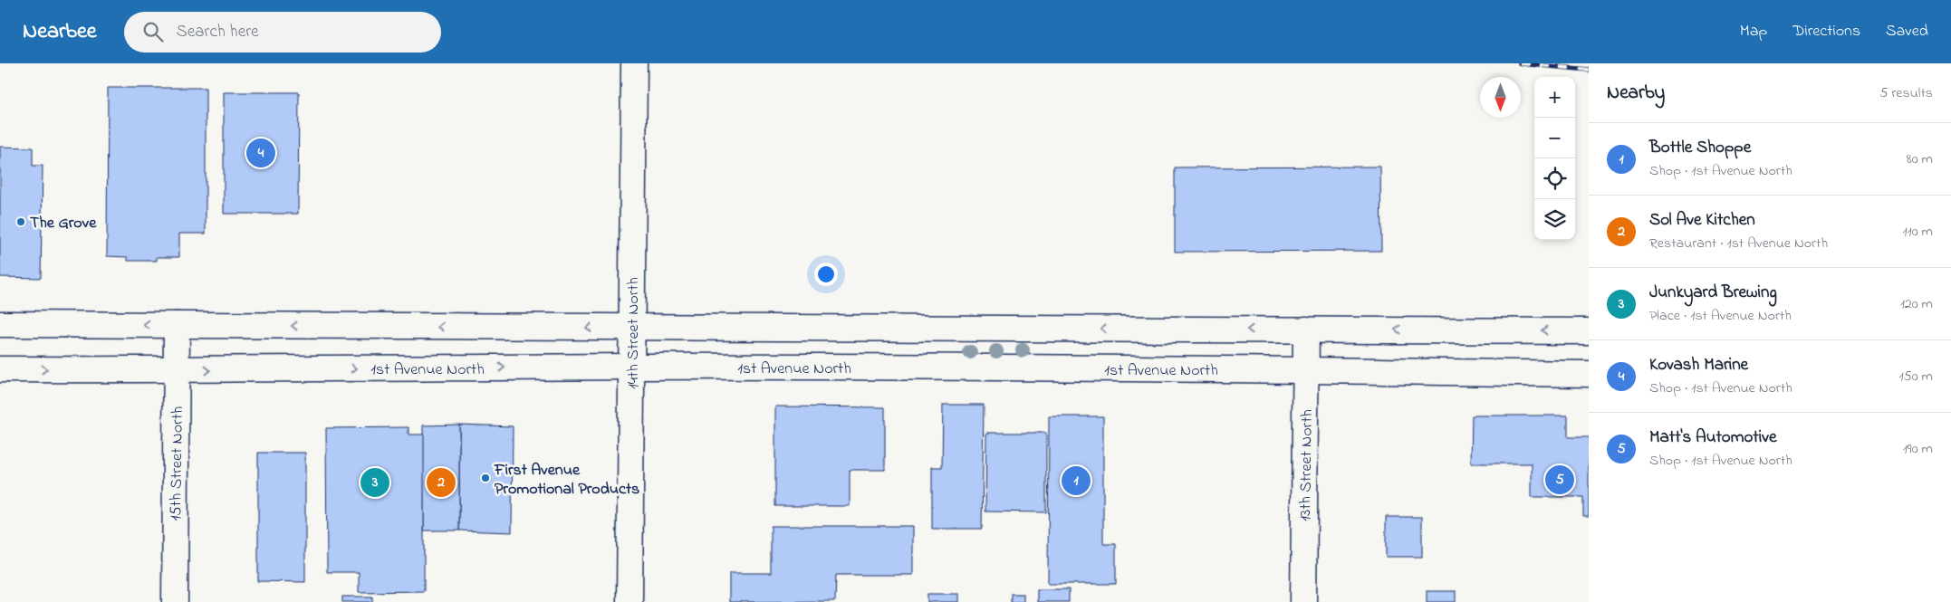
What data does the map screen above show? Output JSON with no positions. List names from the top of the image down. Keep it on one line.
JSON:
{"streets":{"main road":["14th Street North","1st Avenue North","15th Street North","13th Street North"]},"crossings":[["14th Street North","1st Avenue North"],["1st Avenue North","15th Street North"],["1st Avenue North","13th Street North"]],"places":["The Grove","First Avenue Promotional Products"],"north":"bottom","page":{"header":"Nearbee","search":"Search here","nav":["Map","Directions","Saved"],"heading":["Nearby","5 results"],"map_buttons":["+","−"],"list":[{"mark":"1","name":"Bottle Shoppe","note":"Shop · 1st Avenue North","value":"80 m"},{"mark":"2","name":"Sol Ave Kitchen","note":"Restaurant · 1st Avenue North","value":"110 m"},{"mark":"3","name":"Junkyard Brewing","note":"Place · 1st Avenue North","value":"120 m"},{"mark":"4","name":"Kovash Marine","note":"Shop · 1st Avenue North","value":"150 m"},{"mark":"5","name":"Matt's Automotive","note":"Shop · 1st Avenue North","value":"190 m"}],"pins":["4","5","1","2","3"]}}
